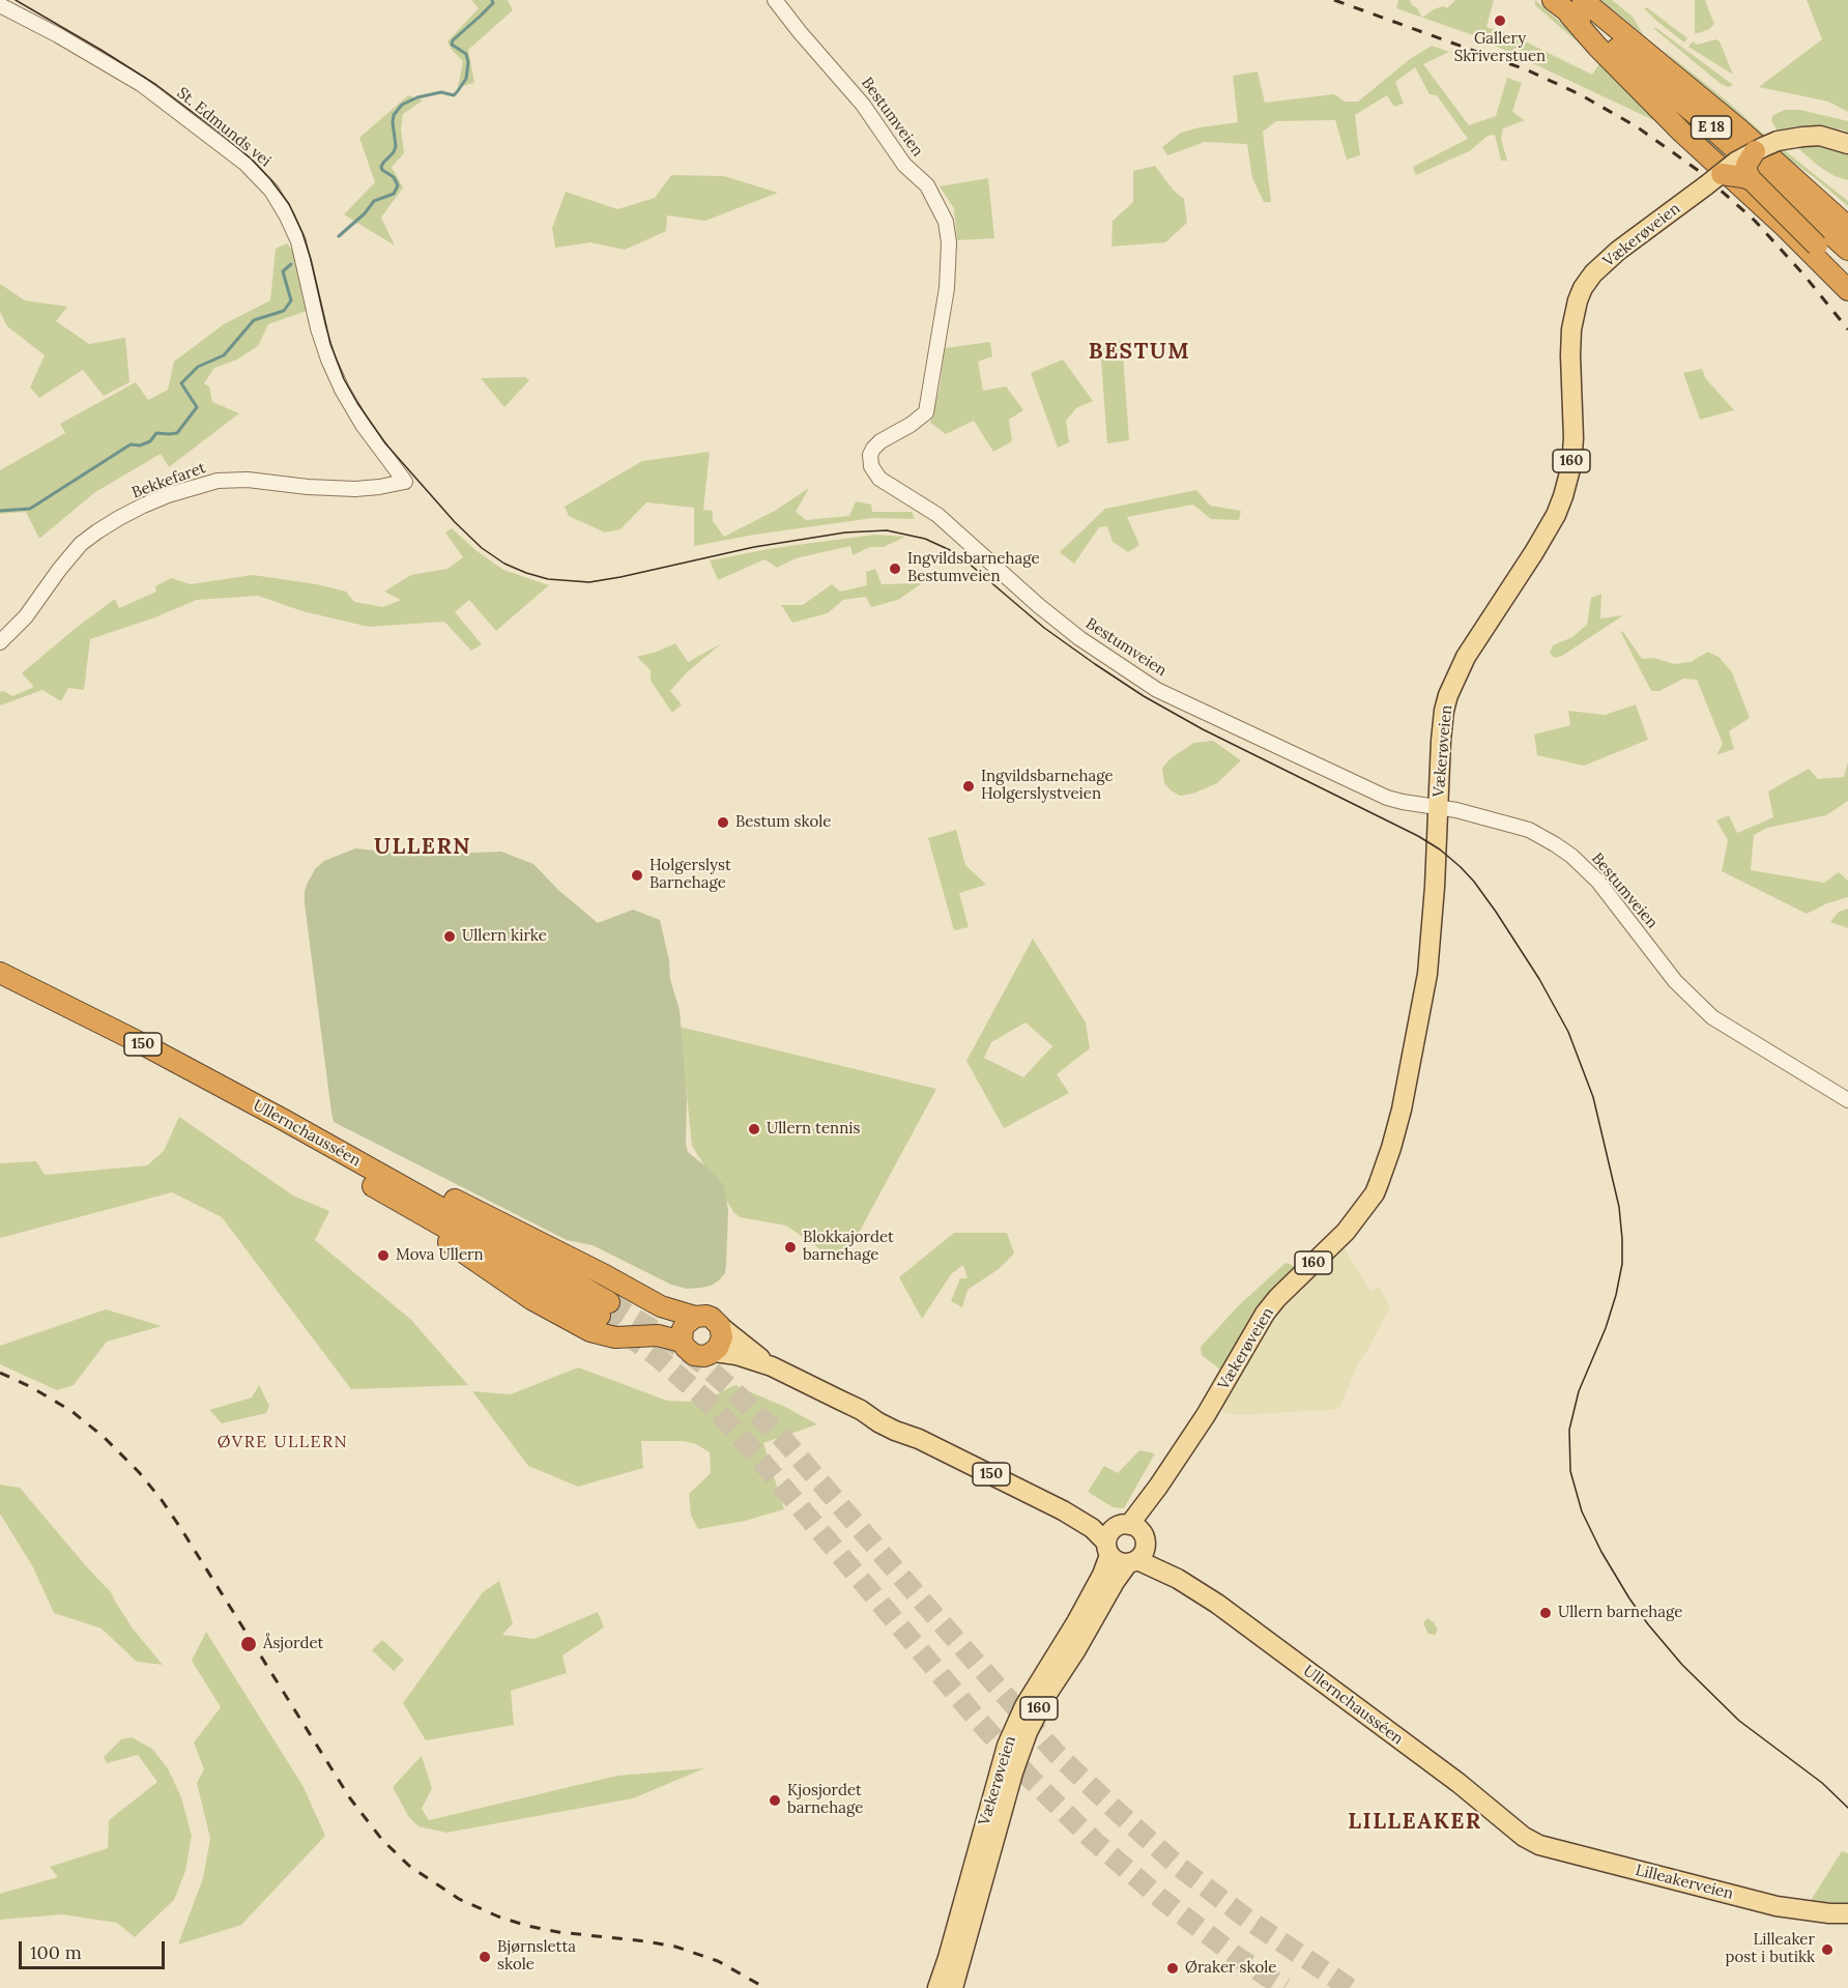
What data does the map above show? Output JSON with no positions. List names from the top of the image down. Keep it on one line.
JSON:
{"streets":{"highway":["E 18","150","Ullernchausséen"],"main road":["Vækerøveien","160","Lilleakerveien"],"street":["Bestumveien","St. Edmunds vei","Bekkefaret"]},"crossings":[["Bestumveien","Vækerøveien"],["St. Edmunds vei","Bekkefaret"],["Vækerøveien","Ullernchausséen"],["Ullernchausséen","Lilleakerveien"]],"districts":["BESTUM","ULLERN","ØVRE ULLERN","LILLEAKER"],"places":["Gallery Skriverstuen","Ingvildsbarnehage Bestumveien","Ingvildsbarnehage Holgerslystveien","Bestum skole","Holgerslyst Barnehage","Ullern kirke","Ullern tennis","Blokkajordet barnehage","Mova Ullern","Ullern barnehage","Åsjordet","Kjosjordet barnehage","Lilleaker post i butikk","Bjørnsletta skole","Øraker skole"],"scale_bar":"100 m"}
